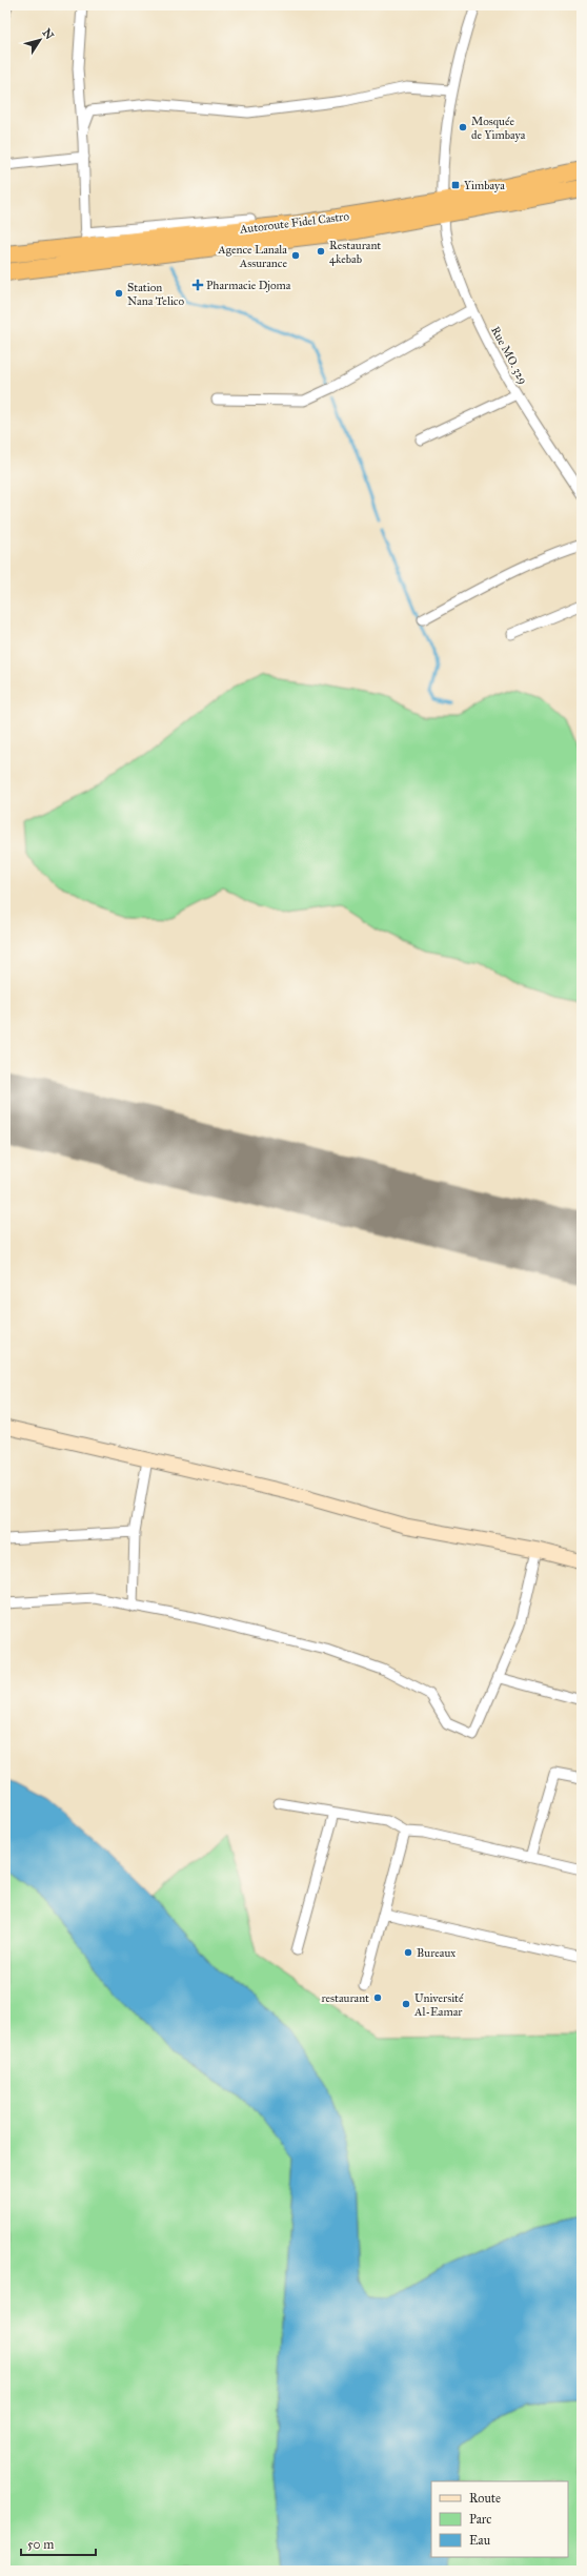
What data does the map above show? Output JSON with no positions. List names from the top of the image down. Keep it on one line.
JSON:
{"streets":{"highway":["Autoroute Fidel Castro"],"street":["Rue MO. 329"]},"crossings":[["Autoroute Fidel Castro","Rue MO. 329"]],"places":{"other":["Mosquée de Yimbaya","Restaurant 4kebab","Agence Lanala Assurance","Station Nana Telico","Bureaux","restaurant","Université Al-Eamar"],"transit":["Yimbaya"],"health":["Pharmacie Djoma"]},"legend":["Route","Parc","Eau"],"scale_bar":"50 m","north":"top right"}
